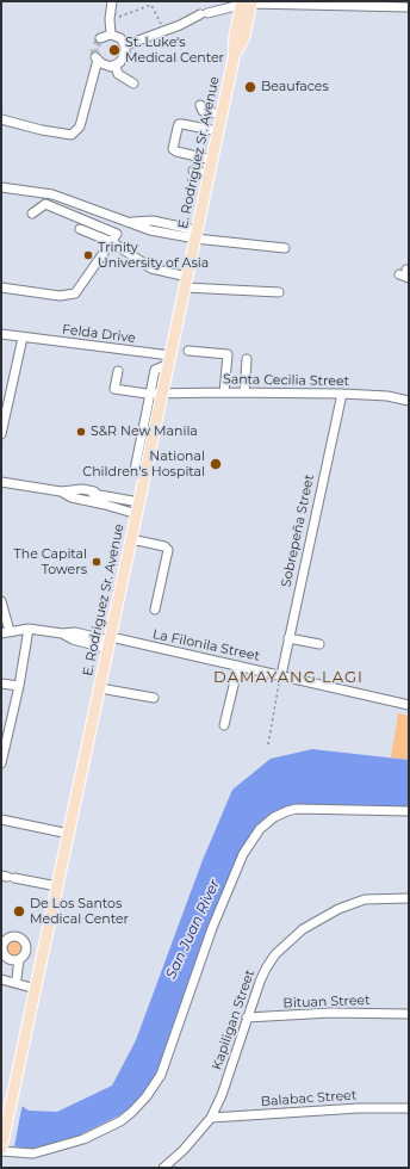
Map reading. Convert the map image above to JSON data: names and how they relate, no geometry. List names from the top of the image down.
{
  "streets": {
    "main road": ["E. Rodriguez Sr. Avenue"],
    "street": [
      "Felda Drive",
      "Santa Cecilia Street",
      "Sobrepeña Street",
      "La Filonila Street",
      "Bituan Street",
      "Kapiligan Street",
      "Balabac Street"
    ]
  },
  "crossings": [
    ["E. Rodriguez Sr. Avenue", "Felda Drive"],
    ["E. Rodriguez Sr. Avenue", "Santa Cecilia Street"],
    ["E. Rodriguez Sr. Avenue", "La Filonila Street"],
    ["Santa Cecilia Street", "Sobrepeña Street"],
    ["Sobrepeña Street", "La Filonila Street"],
    ["Bituan Street", "Kapiligan Street"],
    ["Kapiligan Street", "Balabac Street"]
  ],
  "districts": ["DAMAYANG LAGI"],
  "water": ["San Juan River"],
  "places": [
    "St. Luke's Medical Center",
    "Beaufaces",
    "Trinity University of Asia",
    "S&R New Manila",
    "National Children's Hospital",
    "The Capital Towers",
    "De Los Santos Medical Center"
  ]
}
